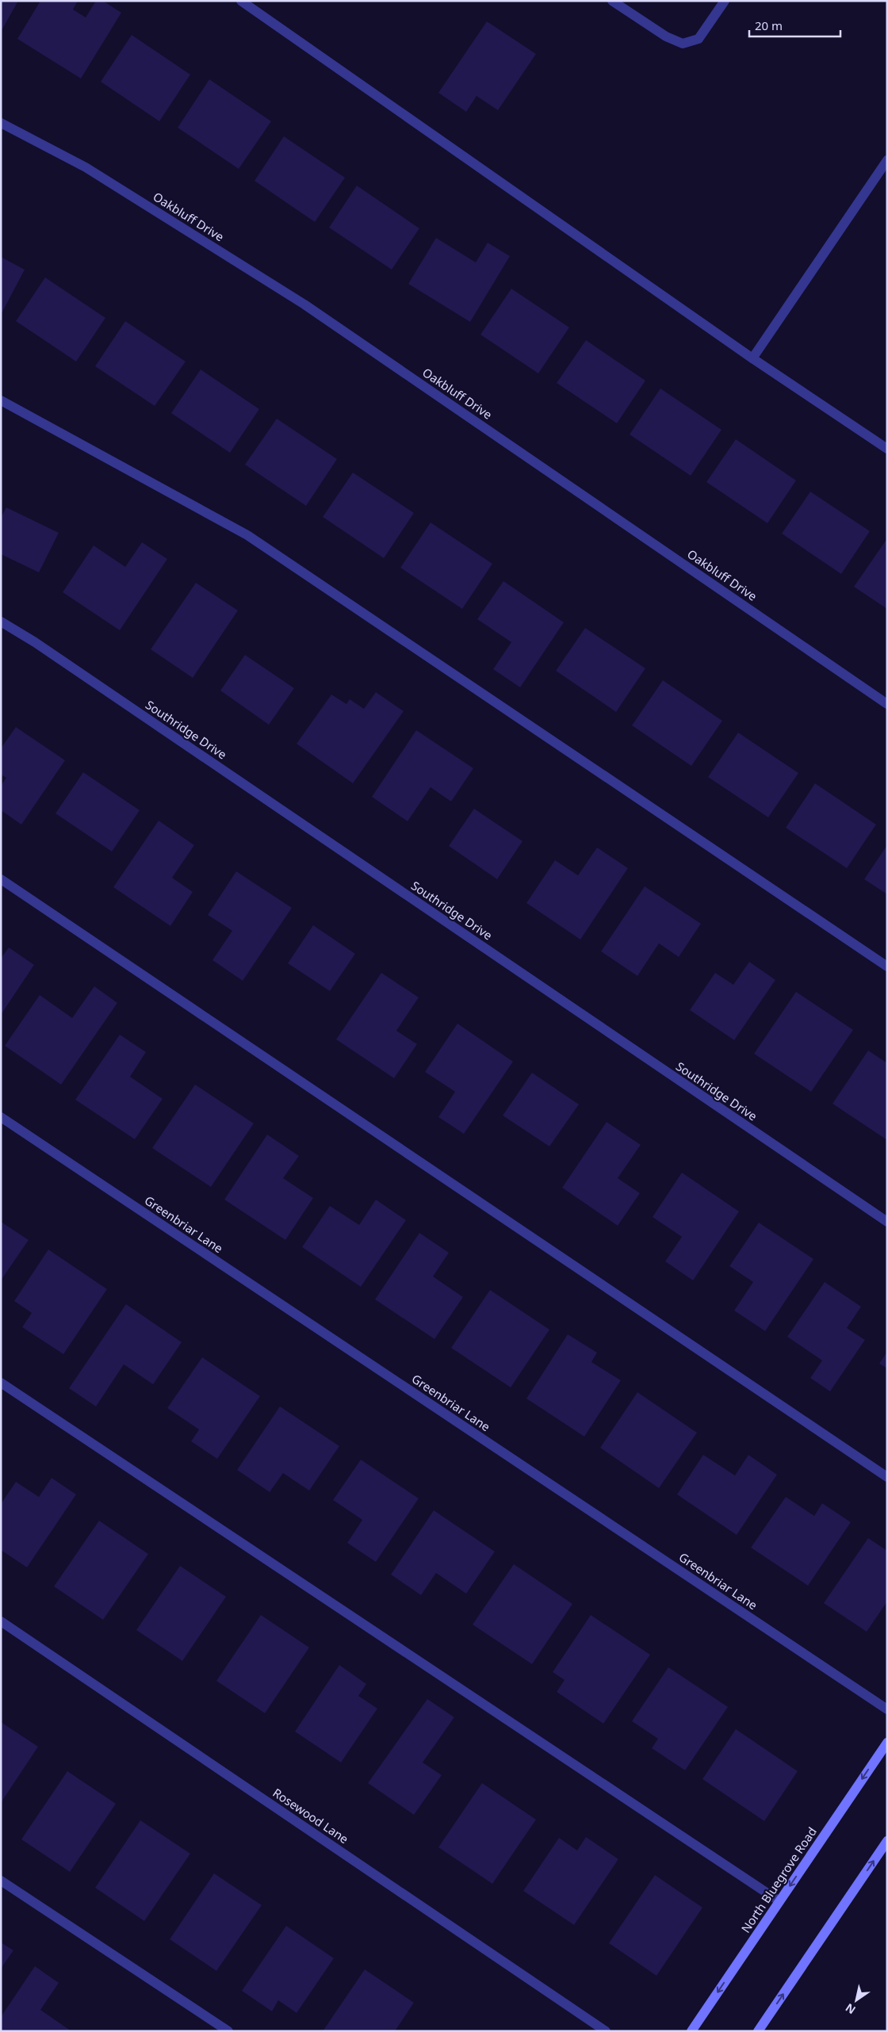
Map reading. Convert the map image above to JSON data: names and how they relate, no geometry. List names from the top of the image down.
{
  "streets": {
    "main road": ["North Bluegrove Road"],
    "street": [
      "Oakbluff Drive",
      "Southridge Drive",
      "Greenbriar Lane",
      "Rosewood Lane"
    ]
  },
  "scale_bar": "20 m",
  "north": "bottom left"
}
